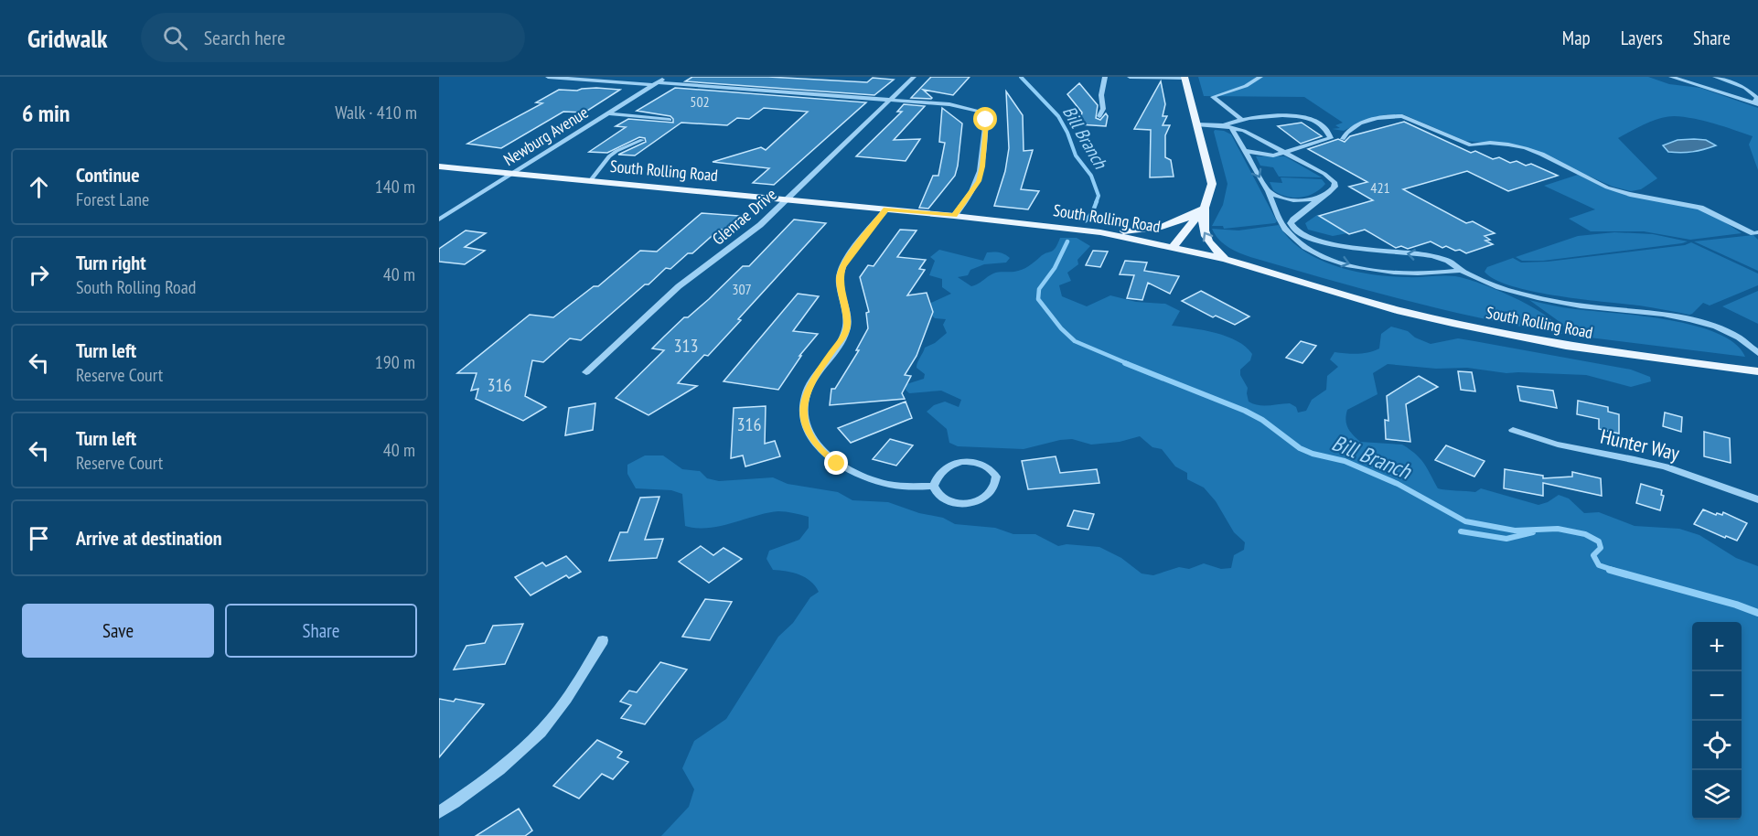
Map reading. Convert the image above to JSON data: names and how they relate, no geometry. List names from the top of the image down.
{
  "streets": {
    "main road": ["South Rolling Road"],
    "street": ["Newburg Avenue", "Glenrae Drive", "Hunter Way"]
  },
  "crossings": [
    ["Newburg Avenue", "South Rolling Road"],
    ["South Rolling Road", "Glenrae Drive"]
  ],
  "water": ["Bill Branch"],
  "house_numbers": [
    "502",
    "421",
    "307",
    "313",
    "316",
    "316"
  ],
  "page": {
    "header": "Gridwalk",
    "search": "Search here",
    "nav": ["Map", "Layers", "Share"],
    "heading": ["6 min", "Walk · 410 m"],
    "list": [
      ["Continue", "Forest Lane", "140 m"],
      ["Turn right", "South Rolling Road", "40 m"],
      ["Turn left", "Reserve Court", "190 m"],
      ["Turn left", "Reserve Court", "40 m"],
      "Arrive at destination"
    ],
    "buttons": ["Save", "Share"],
    "map_buttons": ["+", "−"]
  }
}
